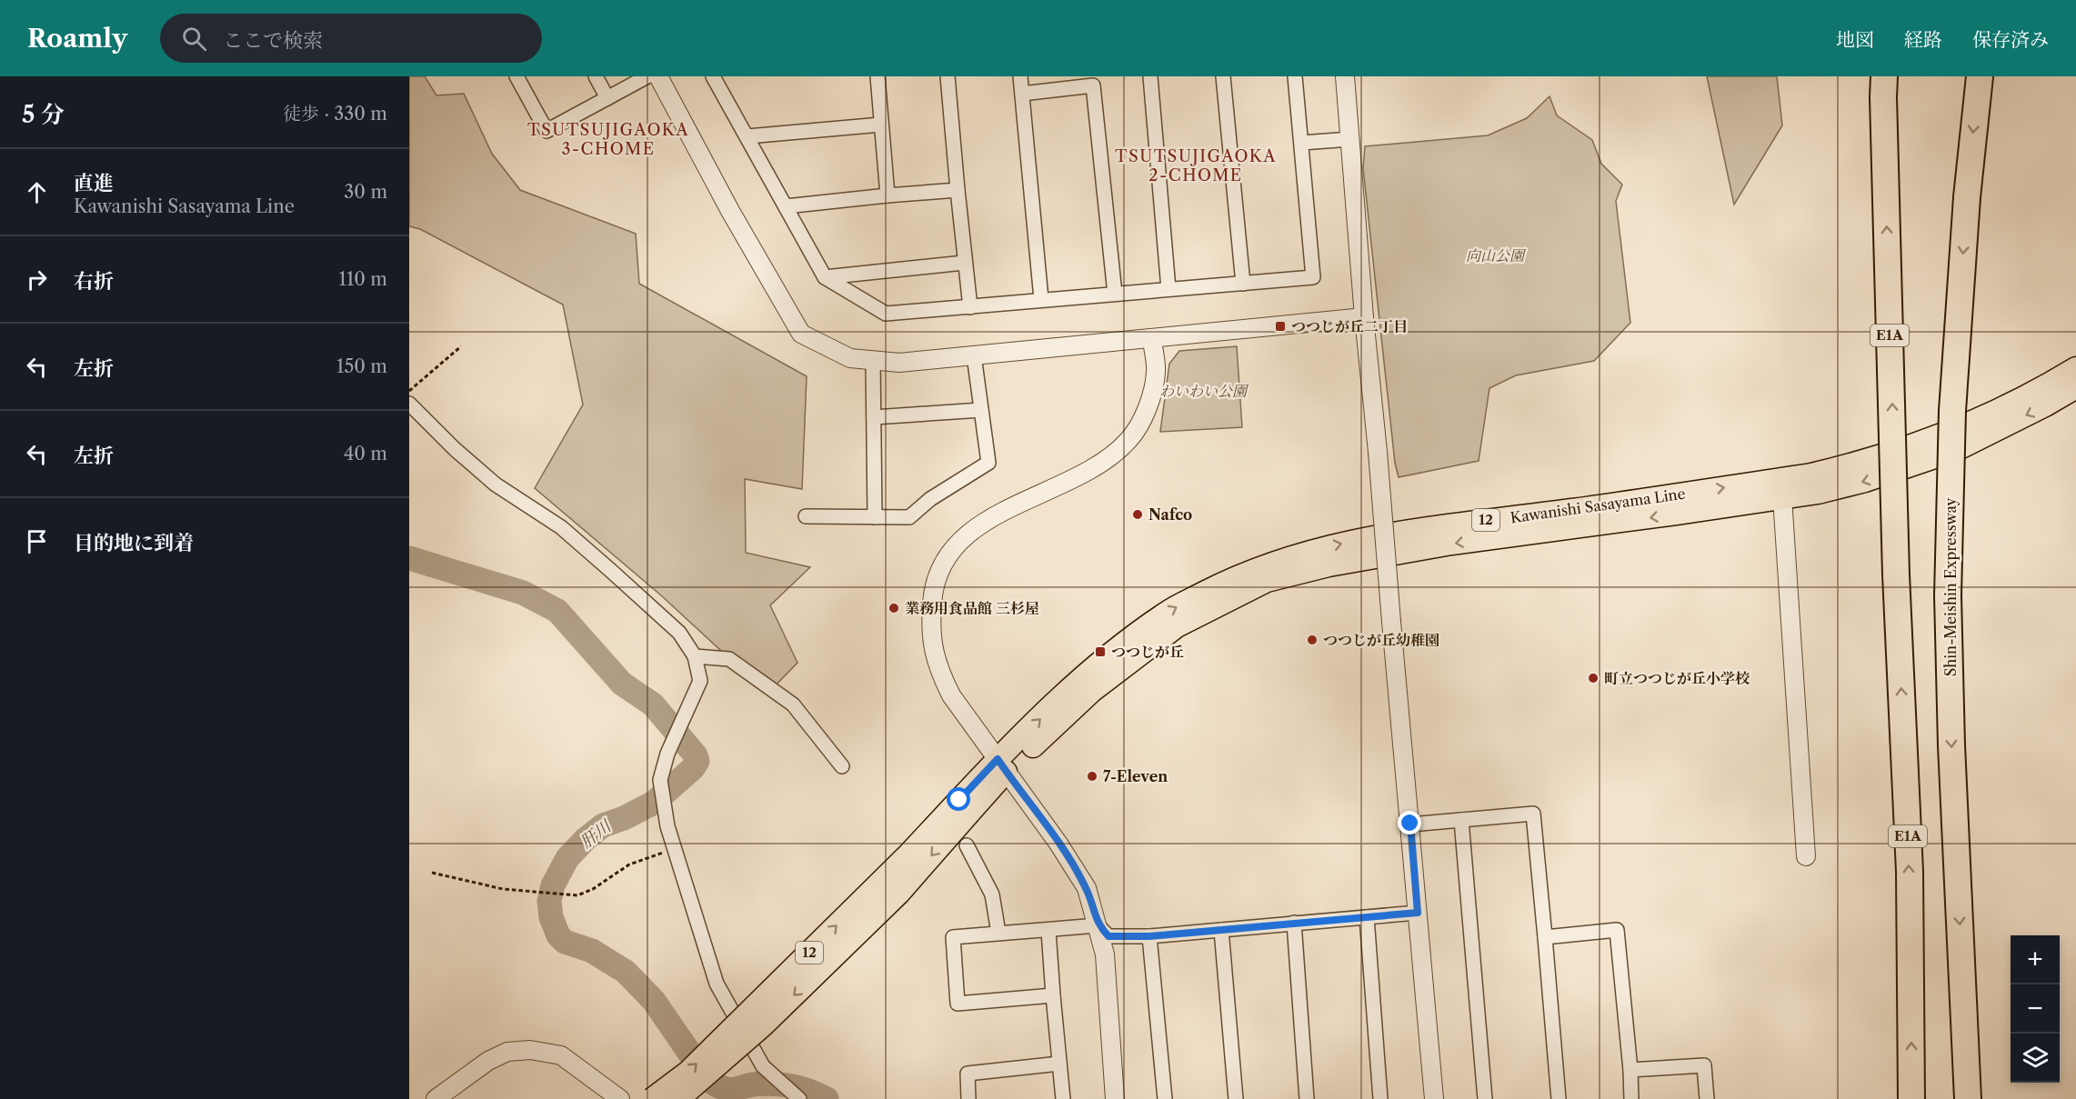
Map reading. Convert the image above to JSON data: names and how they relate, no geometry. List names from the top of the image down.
{
  "streets": {
    "highway": ["E1A", "Shin-Meishin Expressway"],
    "main road": ["Kawanishi Sasayama Line", "12"]
  },
  "districts": ["TSUTSUJIGAOKA 3-CHOME", "TSUTSUJIGAOKA 2-CHOME"],
  "water": ["肝川"],
  "parks": ["向山公園", "わいわい公園"],
  "places": {
    "transit": ["つつじが丘二丁目", "つつじが丘"],
    "other": [
      "Nafco",
      "業務用食品館 三杉屋",
      "つつじが丘幼稚園",
      "町立つつじが丘小学校",
      "7-Eleven"
    ]
  },
  "page": {
    "header": "Roamly",
    "search": "ここで検索",
    "nav": ["地図", "経路", "保存済み"],
    "heading": ["5 分", "徒歩 · 330 m"],
    "list": [
      ["直進", "Kawanishi Sasayama Line", "30 m"],
      ["右折", "110 m"],
      ["左折", "150 m"],
      ["左折", "40 m"],
      "目的地に到着"
    ],
    "map_buttons": ["+", "−"]
  }
}
